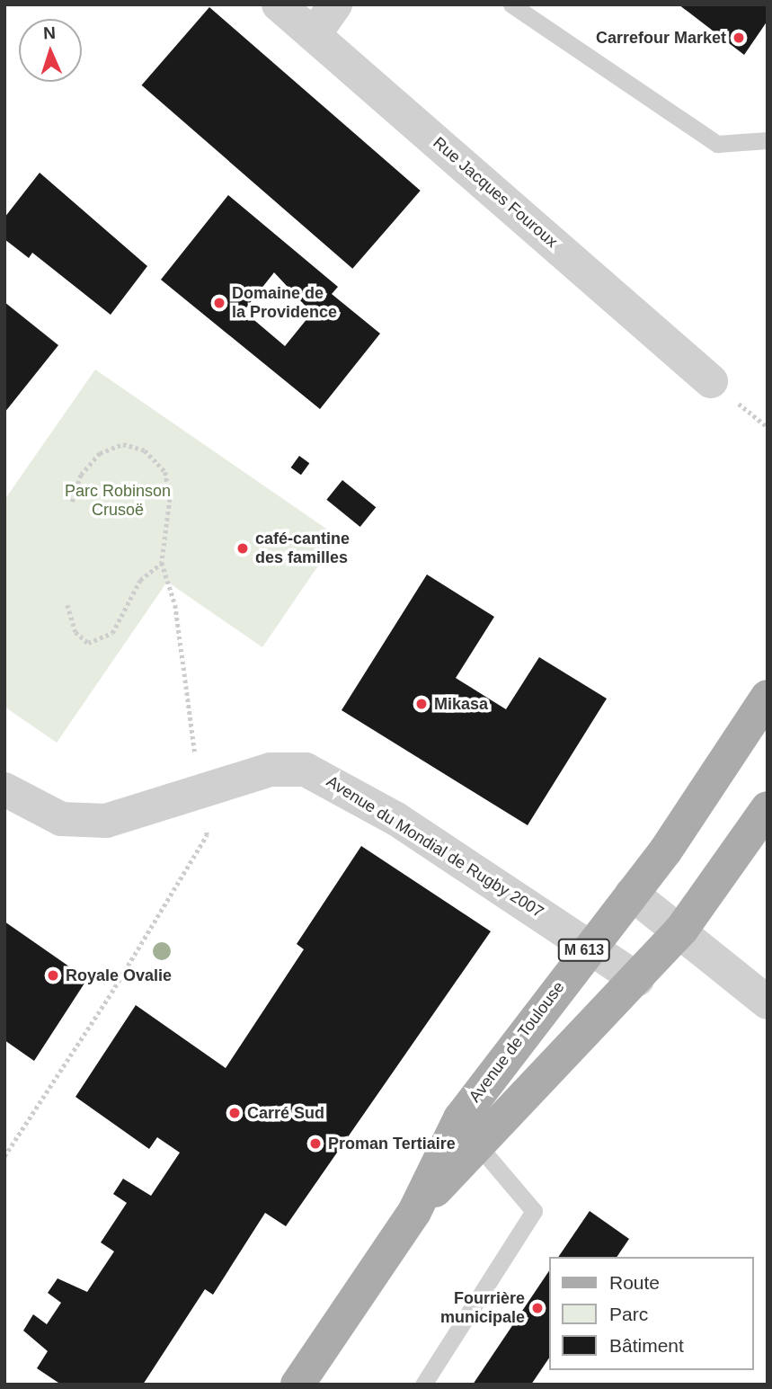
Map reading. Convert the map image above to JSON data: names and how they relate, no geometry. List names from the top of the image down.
{
  "streets": {
    "main road": ["M 613", "Avenue de Toulouse"],
    "street": ["Rue Jacques Fouroux", "Avenue du Mondial de Rugby 2007"]
  },
  "crossings": [
    ["Avenue du Mondial de Rugby 2007", "Avenue de Toulouse"]
  ],
  "parks": ["Parc Robinson Crusoë"],
  "places": [
    "Carrefour Market",
    "Domaine de la Providence",
    "café-cantine des familles",
    "Mikasa",
    "Royale Ovalie",
    "Carré Sud",
    "Proman Tertiaire",
    "Fourrière municipale"
  ],
  "legend": ["Route", "Parc", "Bâtiment"],
  "north": "top"
}
